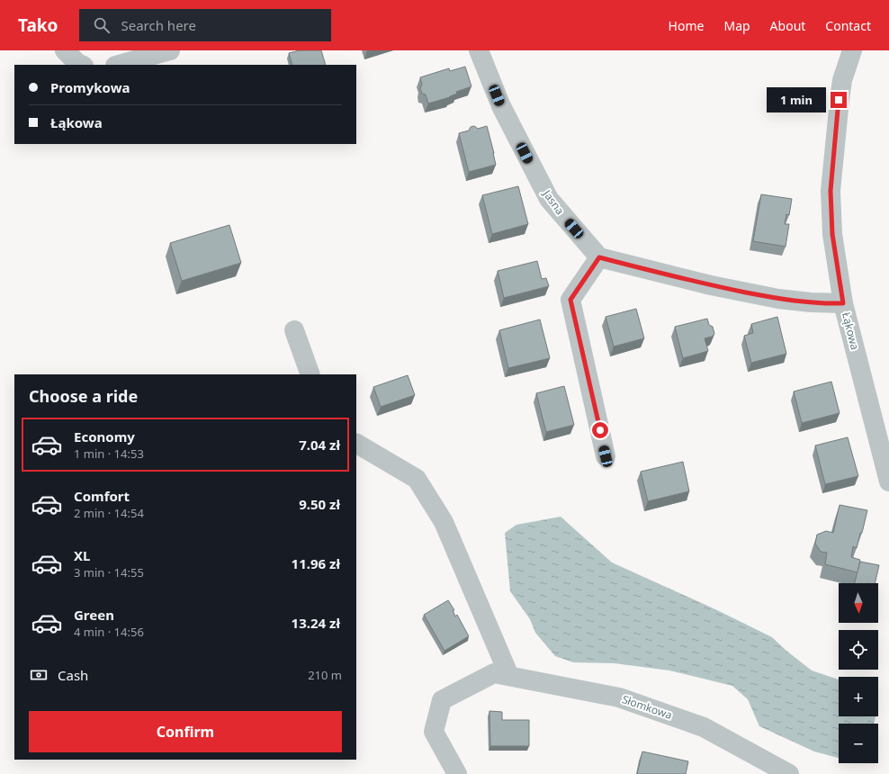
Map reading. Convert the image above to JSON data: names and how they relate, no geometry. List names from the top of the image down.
{
  "streets": {
    "street": ["Jasna", "Łąkowa", "Słomkowa"]
  },
  "north": "bottom",
  "page": {
    "header": "Tako",
    "search": "Search here",
    "nav": [
      "Home",
      "Map",
      "About",
      "Contact"
    ],
    "banner": ["Promykowa", "Łąkowa"],
    "bubble": "1 min",
    "heading": "Choose a ride",
    "list": [
      {
        "name": "Economy",
        "note": "1 min · 14:53",
        "value": "7.04 zł"
      },
      {
        "name": "Comfort",
        "note": "2 min · 14:54",
        "value": "9.50 zł"
      },
      {
        "name": "XL",
        "note": "3 min · 14:55",
        "value": "11.96 zł"
      },
      {
        "name": "Green",
        "note": "4 min · 14:56",
        "value": "13.24 zł"
      }
    ],
    "map_buttons": ["+", "−"],
    "pay": ["Cash", "210 m"],
    "buttons": "Confirm"
  }
}
